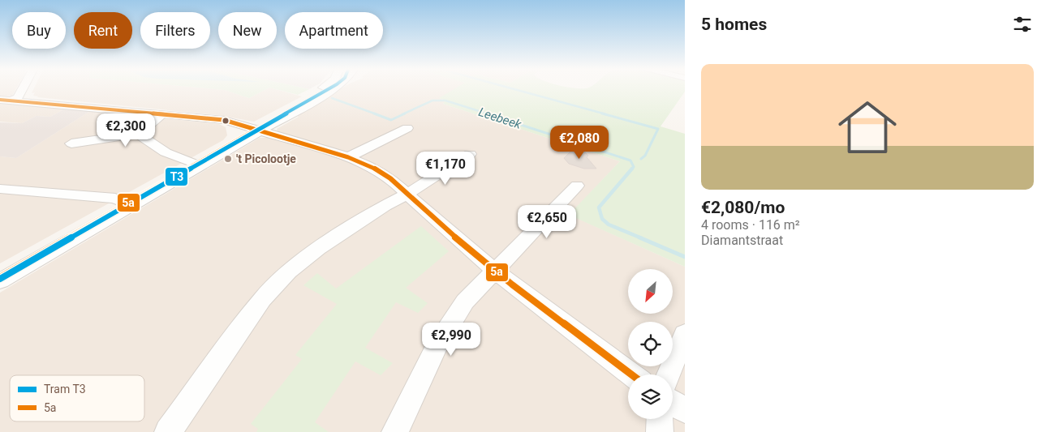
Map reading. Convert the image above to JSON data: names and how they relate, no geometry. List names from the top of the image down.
{
  "water": ["Leebeek"],
  "places": ["'t Picolootje"],
  "lines": ["tram line T3", "transit line 5a"],
  "legend": ["Tram T3", "5a"],
  "north": "bottom left",
  "page": {
    "heading": "5 homes",
    "chip": [
      "Buy",
      "Rent",
      "Filters",
      "New",
      "Apartment"
    ],
    "list": [
      {
        "name": "€2,080/mo",
        "note": "4 rooms · 116 m² · Diamantstraat"
      }
    ],
    "price": [
      "€2,300",
      "€2,080",
      "€1,170",
      "€2,650",
      "€2,990"
    ]
  }
}
